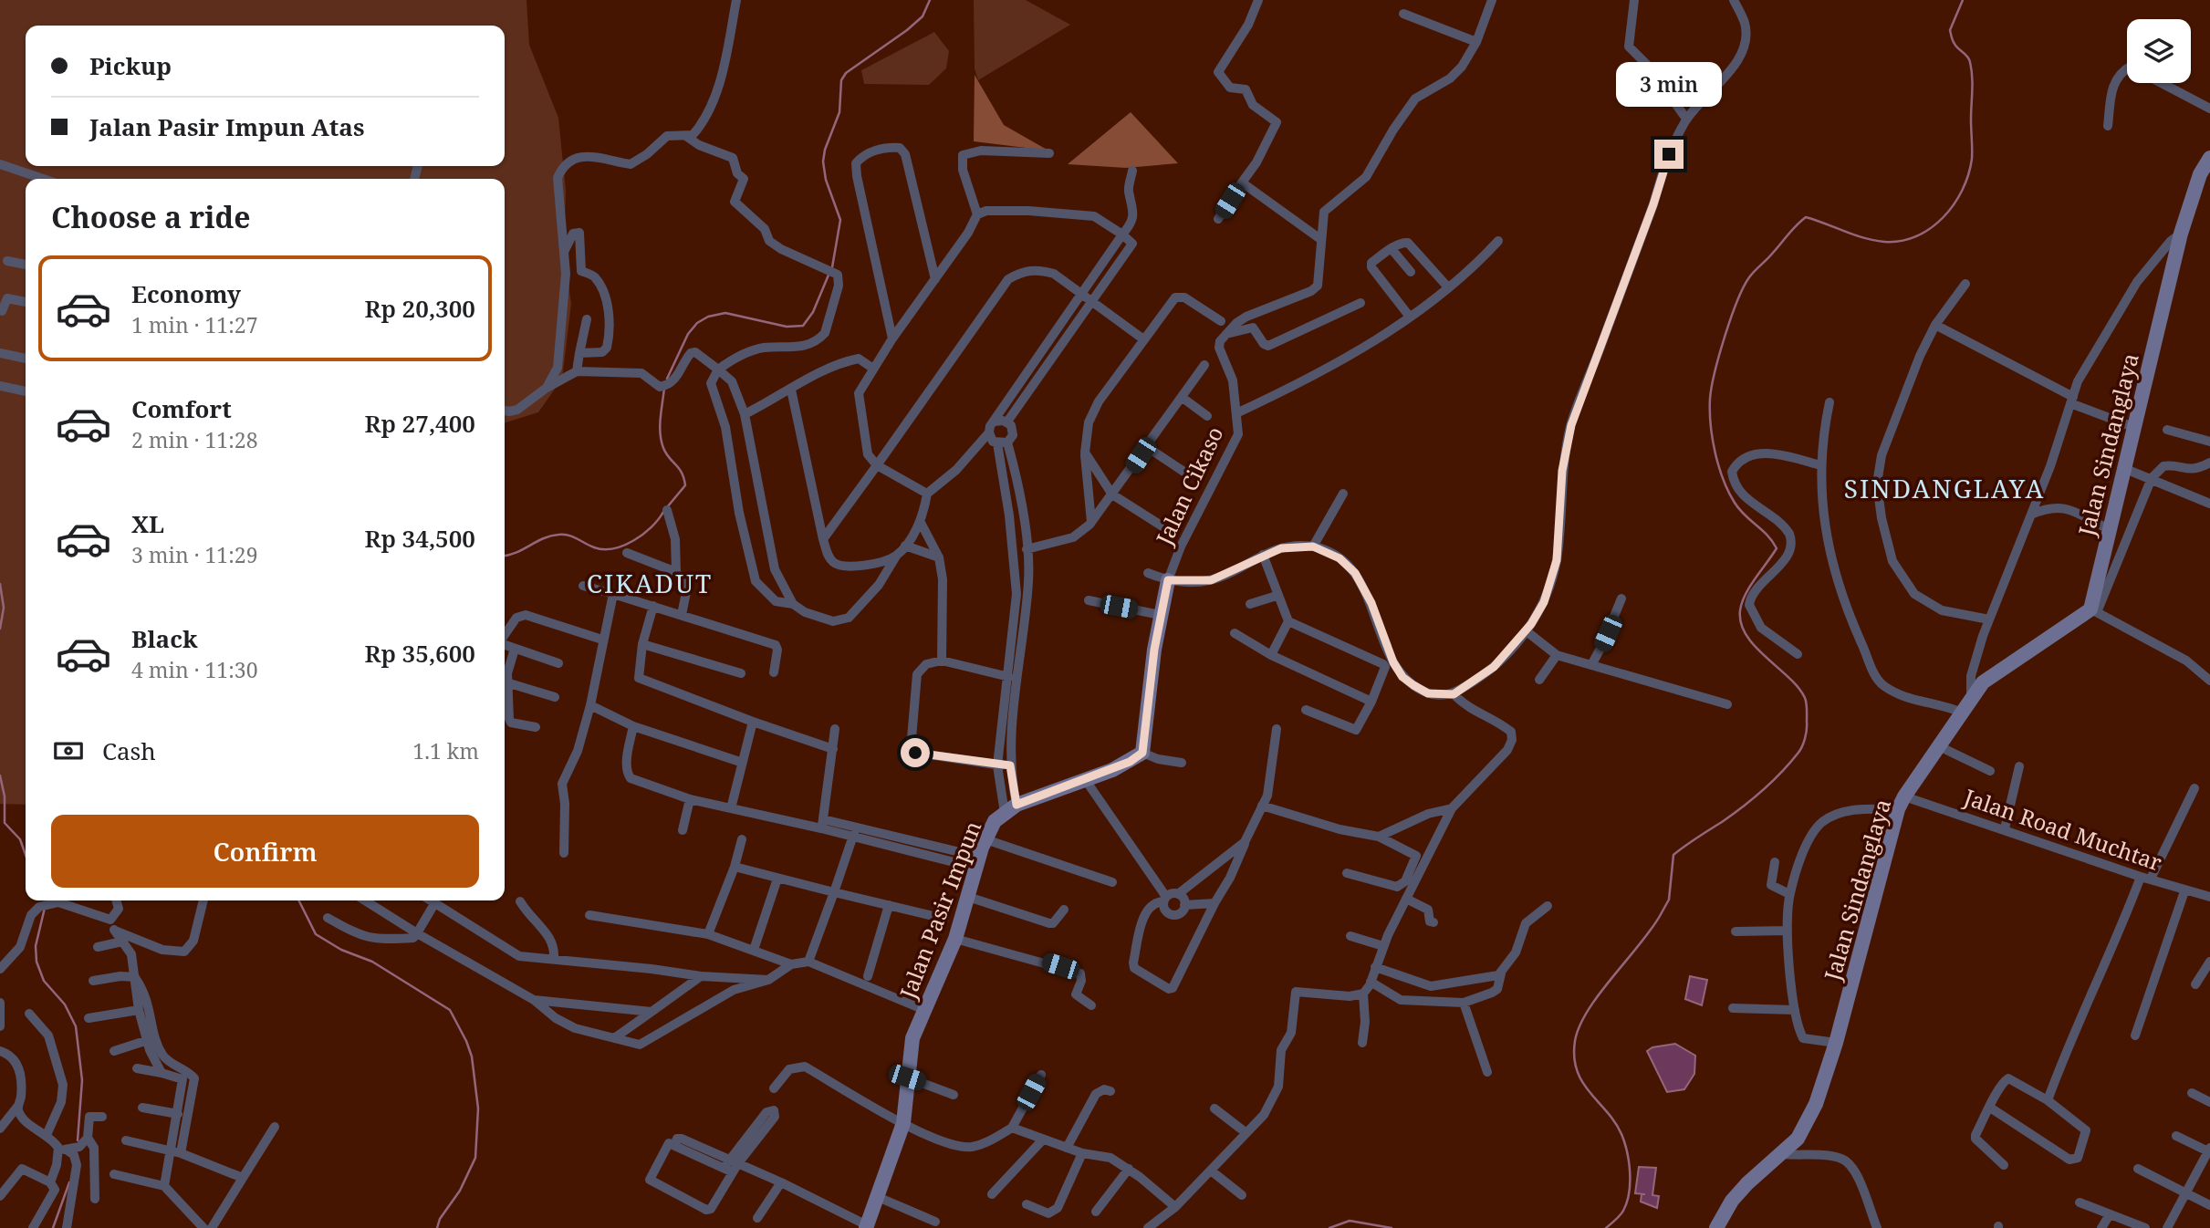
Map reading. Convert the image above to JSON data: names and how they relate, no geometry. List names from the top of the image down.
{
  "streets": {
    "street": [
      "Jalan Sindanglaya",
      "Jalan Cikaso",
      "Jalan Road Muchtar",
      "Jalan Pasir Impun"
    ]
  },
  "crossings": [
    ["Jalan Sindanglaya", "Jalan Road Muchtar"]
  ],
  "districts": ["SINDANGLAYA", "CIKADUT"],
  "page": {
    "banner": ["Pickup", "Jalan Pasir Impun Atas"],
    "bubble": "3 min",
    "heading": "Choose a ride",
    "list": [
      {
        "name": "Economy",
        "note": "1 min · 11:27",
        "value": "Rp 20,300"
      },
      {
        "name": "Comfort",
        "note": "2 min · 11:28",
        "value": "Rp 27,400"
      },
      {
        "name": "XL",
        "note": "3 min · 11:29",
        "value": "Rp 34,500"
      },
      {
        "name": "Black",
        "note": "4 min · 11:30",
        "value": "Rp 35,600"
      }
    ],
    "pay": ["Cash", "1.1 km"],
    "buttons": "Confirm"
  }
}
